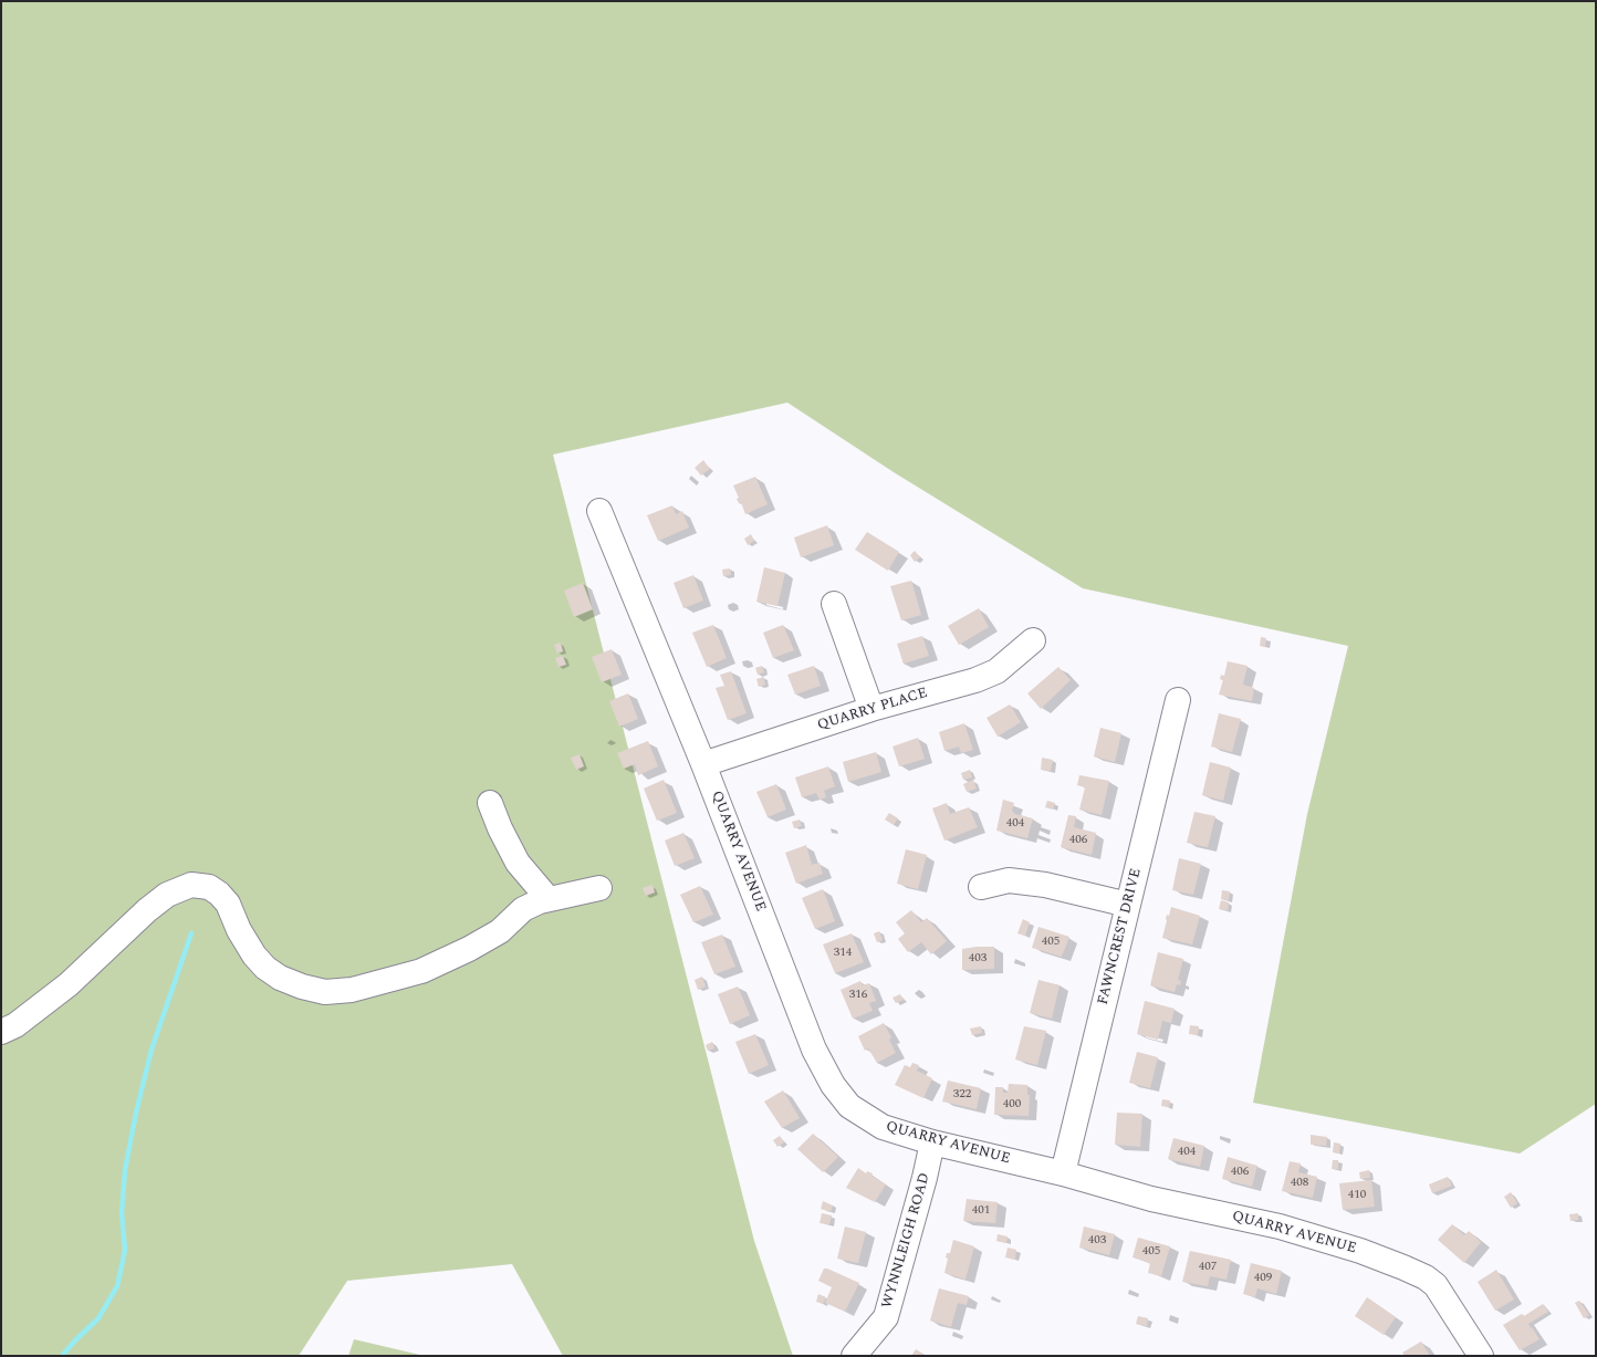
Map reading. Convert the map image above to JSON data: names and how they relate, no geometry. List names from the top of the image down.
{
  "streets": {
    "street": [
      "QUARRY PLACE",
      "QUARRY AVENUE",
      "FAWNCREST DRIVE",
      "WYNNLEIGH ROAD"
    ]
  },
  "crossings": [
    ["QUARRY PLACE", "QUARRY AVENUE"],
    ["QUARRY AVENUE", "FAWNCREST DRIVE"],
    ["QUARRY AVENUE", "WYNNLEIGH ROAD"]
  ],
  "house_numbers": [
    "404",
    "406",
    "405",
    "314",
    "403",
    "316",
    "322",
    "400",
    "404",
    "406",
    "408",
    "410",
    "401",
    "403",
    "405",
    "407",
    "409"
  ]
}
